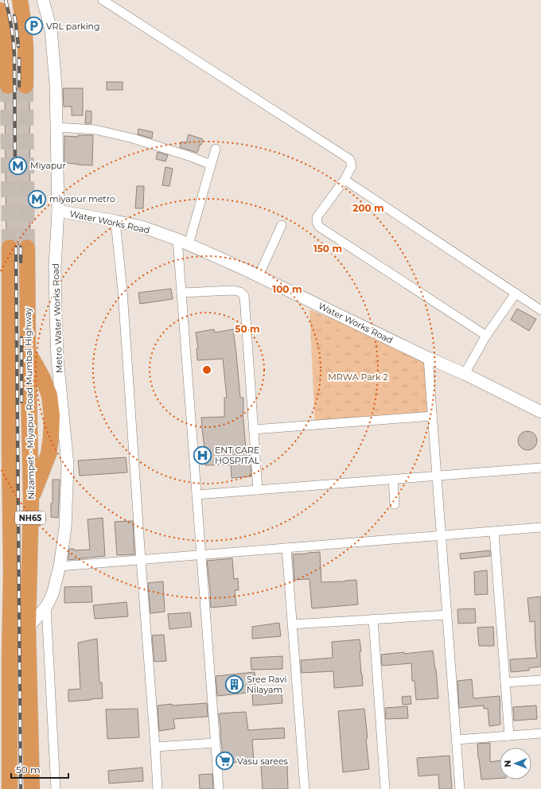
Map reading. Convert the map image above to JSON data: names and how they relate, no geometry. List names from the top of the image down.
{
  "streets": {
    "highway": ["Nizampet - Miyapur Road Mumbai Highway", "NH65"],
    "street": ["Water Works Road", "Metro Water Works Road"]
  },
  "crossings": [
    ["Water Works Road", "Metro Water Works Road"],
    ["Metro Water Works Road", "Nizampet - Miyapur Road Mumbai Highway"]
  ],
  "parks": ["MRWA Park 2"],
  "places": {
    "parking": ["VRL parking"],
    "metro station": ["Miyapur", "miyapur metro"],
    "hospital": ["ENT CARE HOSPITAL"],
    "building": ["Sree Ravi Nilayam"],
    "supermarket": ["Vasu sarees"]
  },
  "scale_bar": "50 m",
  "north": "left",
  "rings": [
    "200 m",
    "150 m",
    "100 m",
    "50 m"
  ]
}
